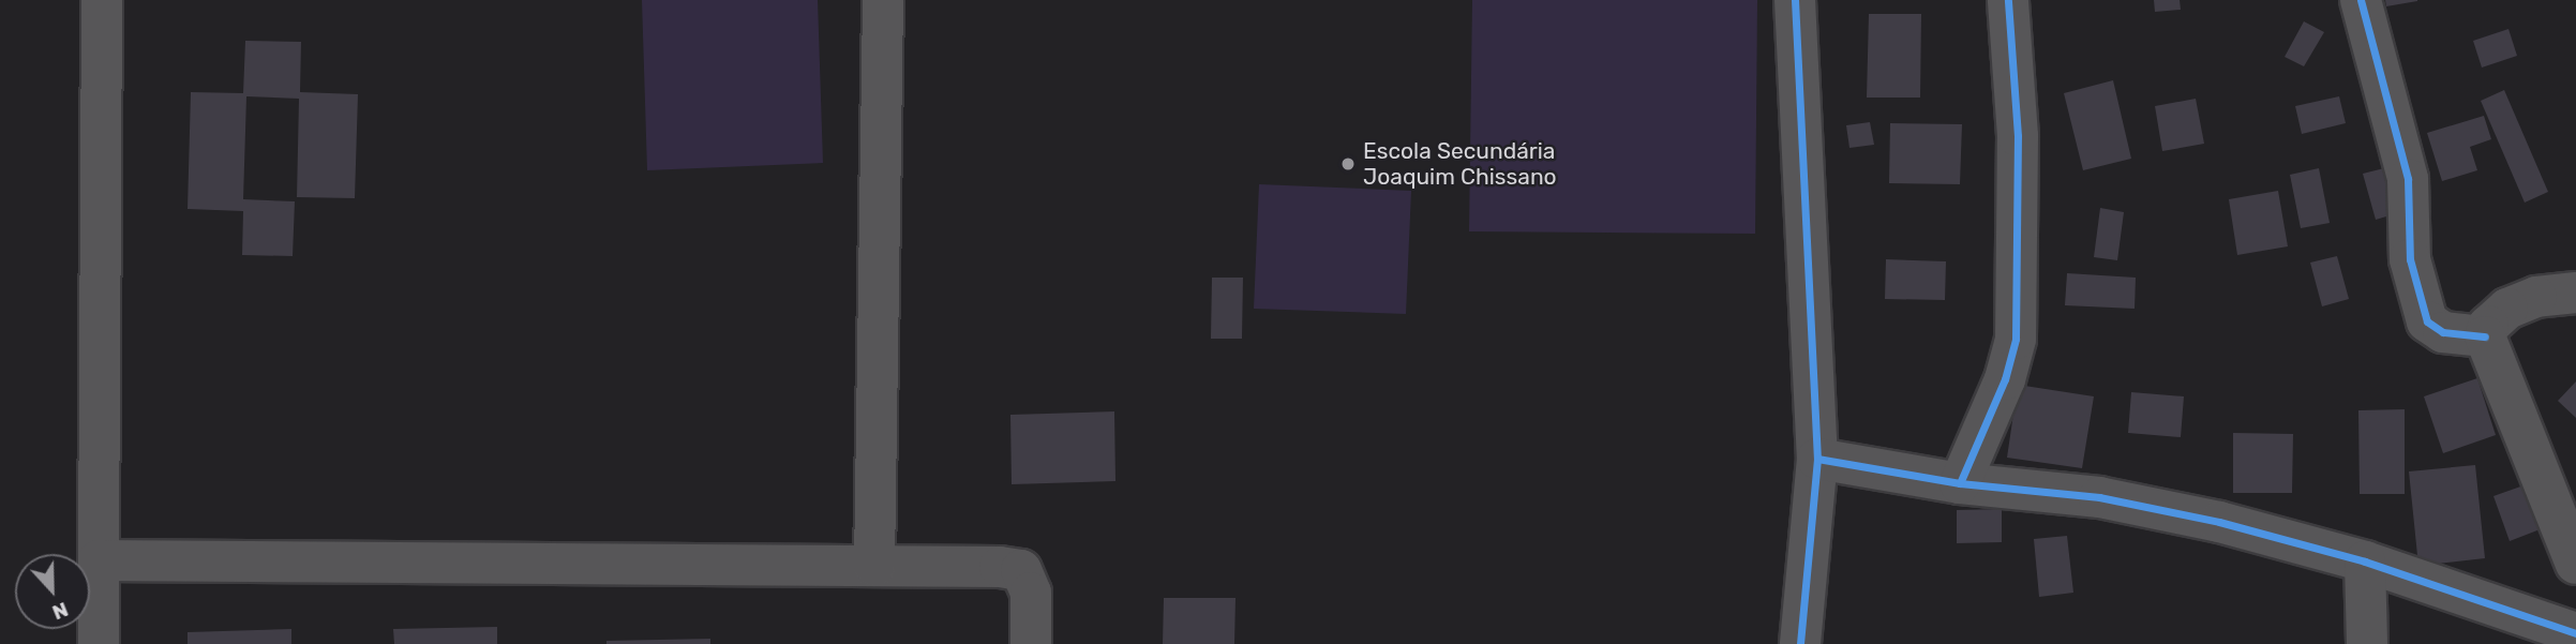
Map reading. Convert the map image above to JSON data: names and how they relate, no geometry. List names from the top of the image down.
{
  "places": ["Escola Secundária Joaquim Chissano"],
  "north": "bottom"
}
